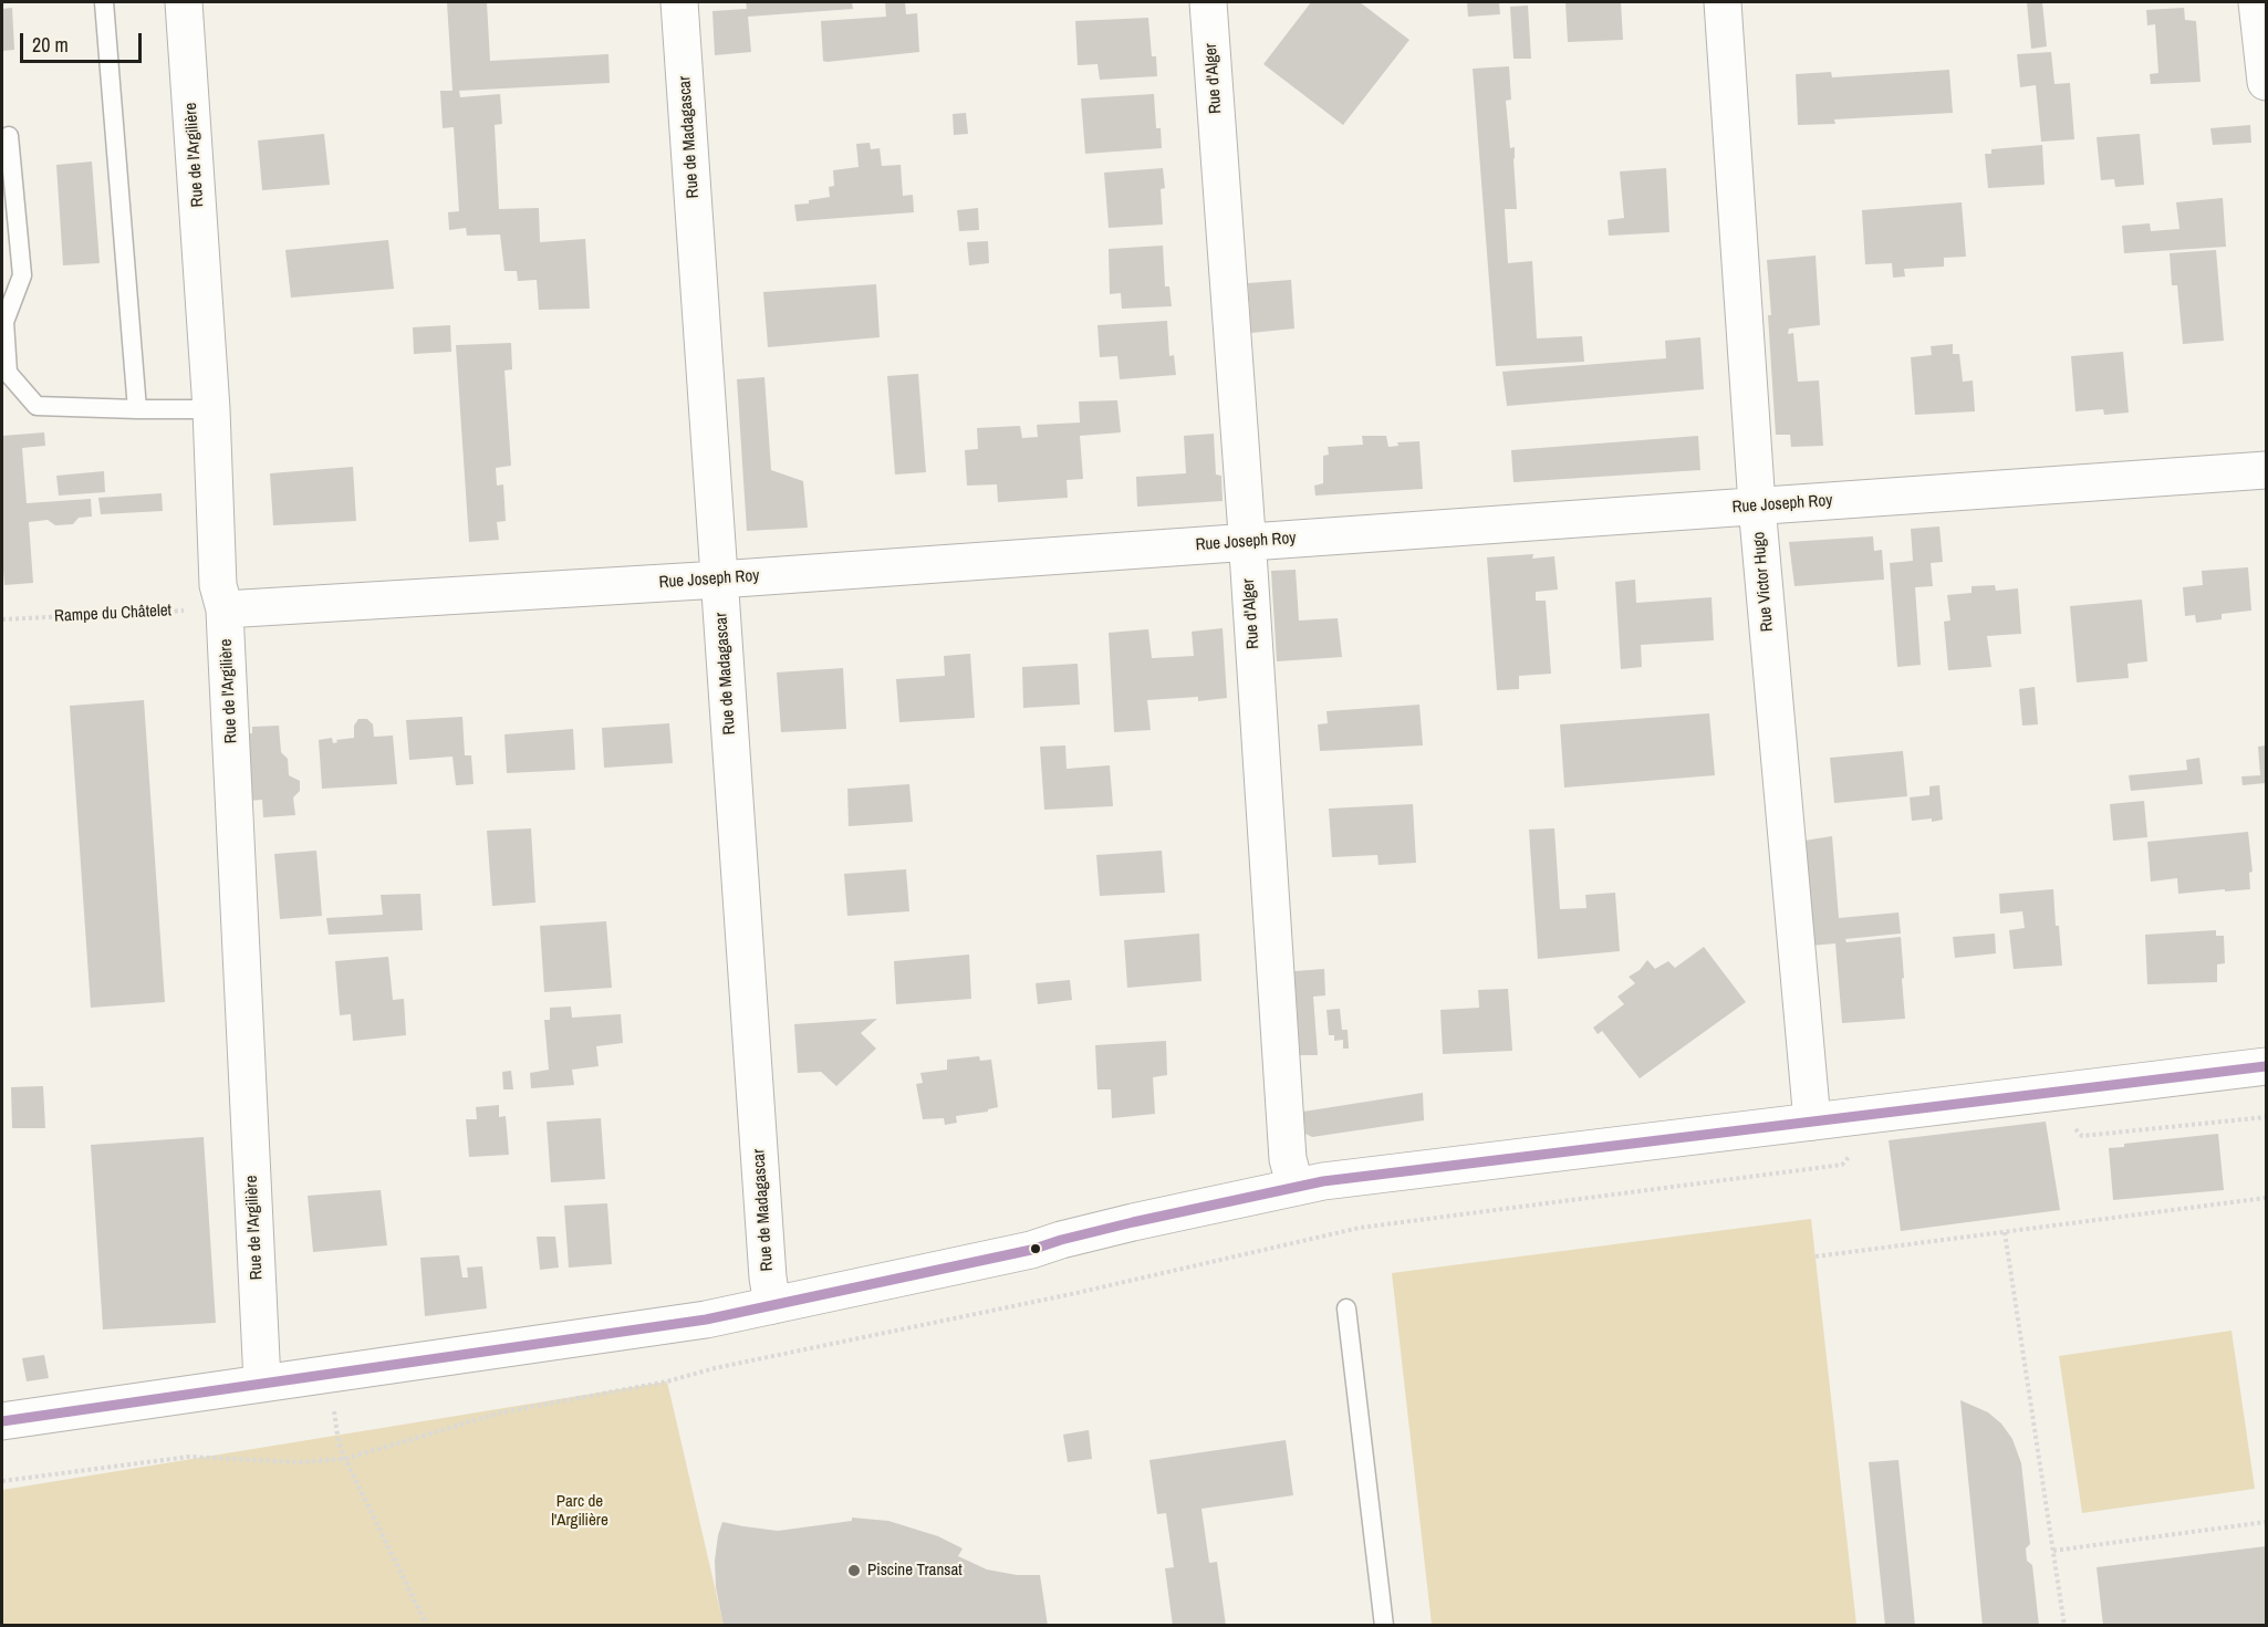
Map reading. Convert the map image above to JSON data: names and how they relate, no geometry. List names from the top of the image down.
{
  "streets": {
    "street": [
      "Rue d'Alger",
      "Rue de Madagascar",
      "Rue de l'Argilière",
      "Rue Joseph Roy",
      "Rue Victor Hugo"
    ],
    "path": ["Rampe du Châtelet"]
  },
  "crossings": [
    ["Rue d'Alger", "Rue Joseph Roy"],
    ["Rue de Madagascar", "Rue Joseph Roy"],
    ["Rue de l'Argilière", "Rue Joseph Roy"],
    ["Rue de l'Argilière", "Rampe du Châtelet"],
    ["Rue Joseph Roy", "Rue Victor Hugo"],
    ["Rue Joseph Roy", "Rampe du Châtelet"]
  ],
  "parks": ["Parc de l'Argilière"],
  "places": ["Piscine Transat"],
  "lines": ["transit line 20"],
  "scale_bar": "20 m"
}
